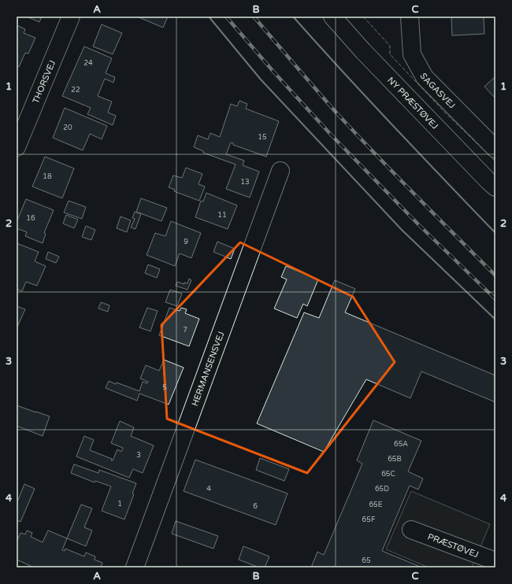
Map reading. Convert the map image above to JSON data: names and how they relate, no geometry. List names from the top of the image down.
{
  "streets": {
    "street": [
      "THORSVEJ",
      "SAGASVEJ",
      "NY PRÆSTØVEJ",
      "HERMANSENSVEJ",
      "PRÆSTØVEJ"
    ]
  },
  "house_numbers": [
    "24",
    "22",
    "20",
    "15",
    "18",
    "13",
    "11",
    "16",
    "9",
    "7",
    "5",
    "65A",
    "3",
    "65B",
    "65C",
    "4",
    "65D",
    "1",
    "65E",
    "6",
    "65F",
    "65"
  ],
  "grid": {
    "columns": ["A", "B", "C"],
    "rows": [
      "1",
      "2",
      "3",
      "4"
    ]
  }
}
